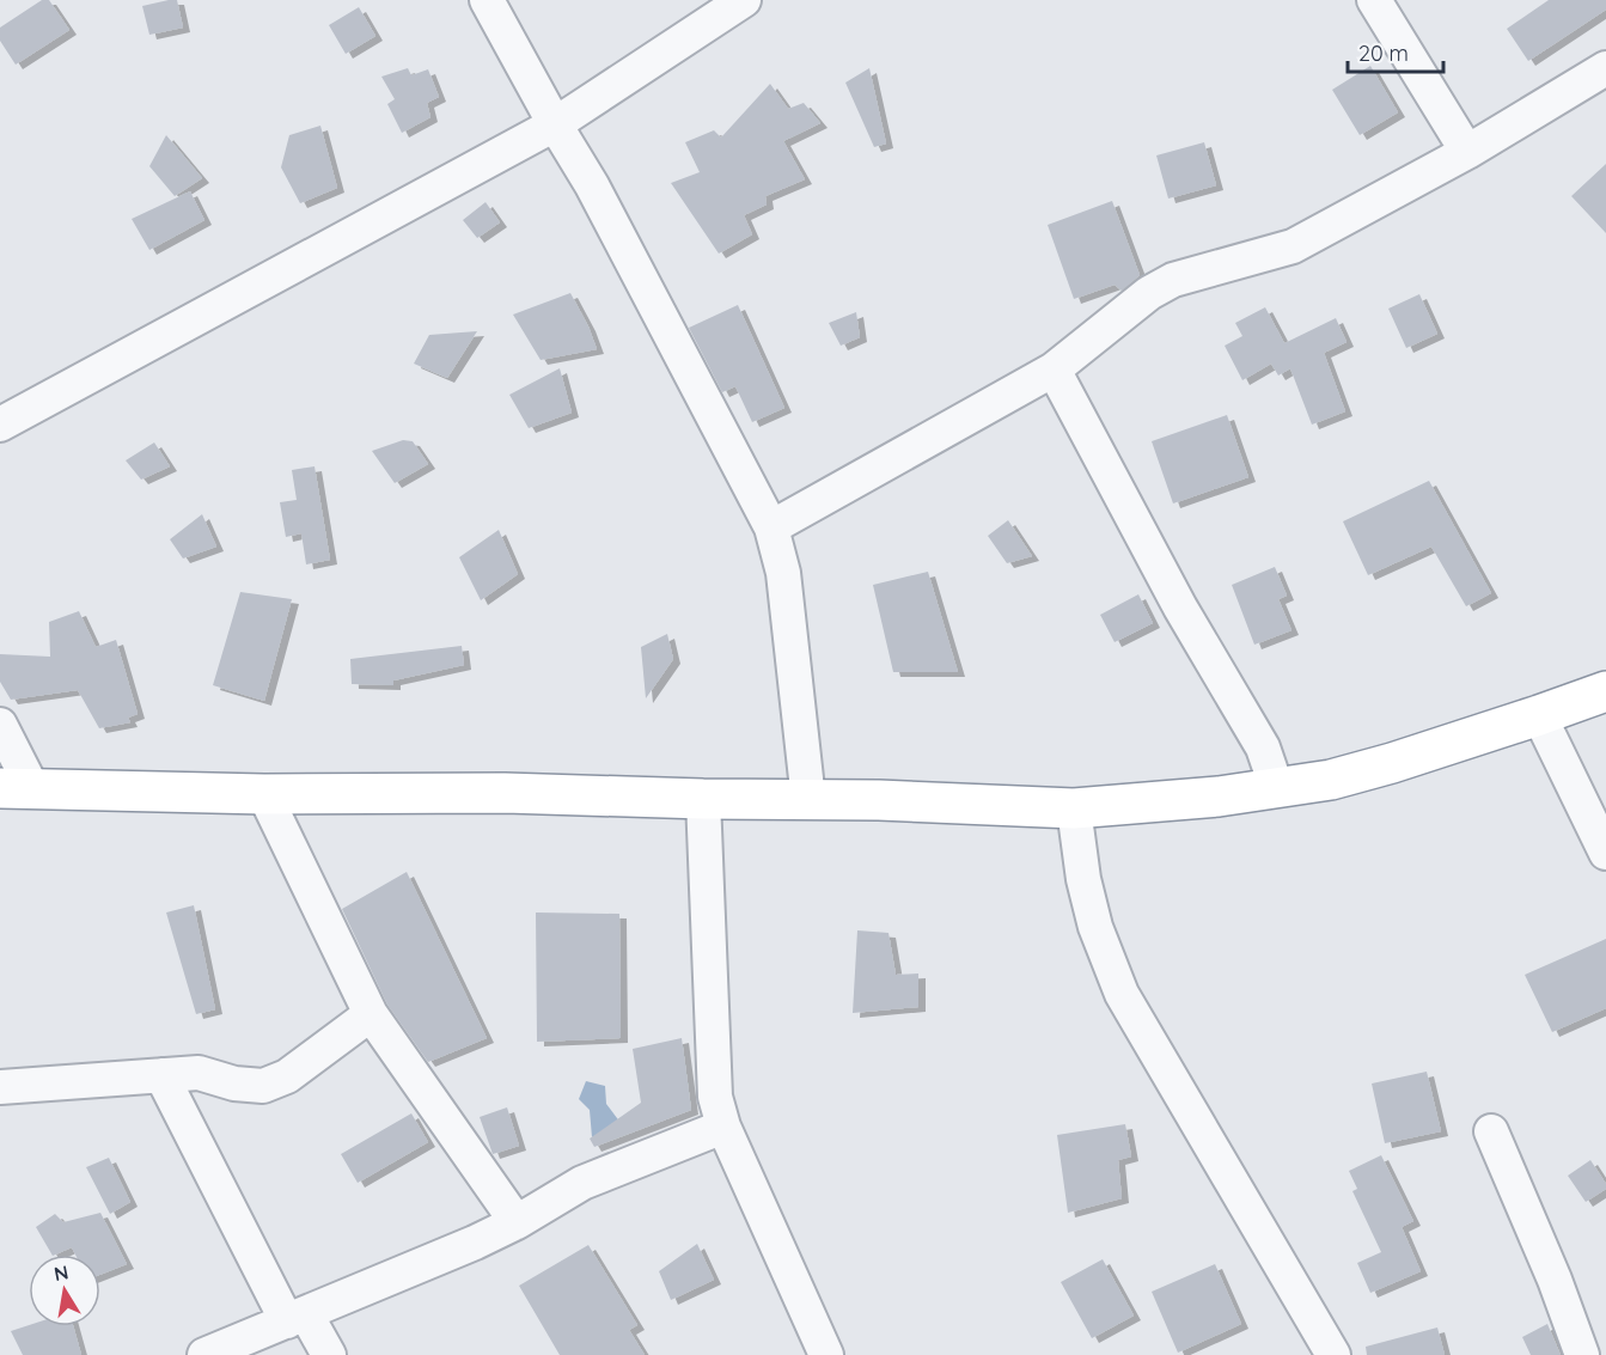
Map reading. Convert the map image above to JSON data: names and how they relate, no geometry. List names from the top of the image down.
{
  "scale_bar": "20 m",
  "north": "top"
}
